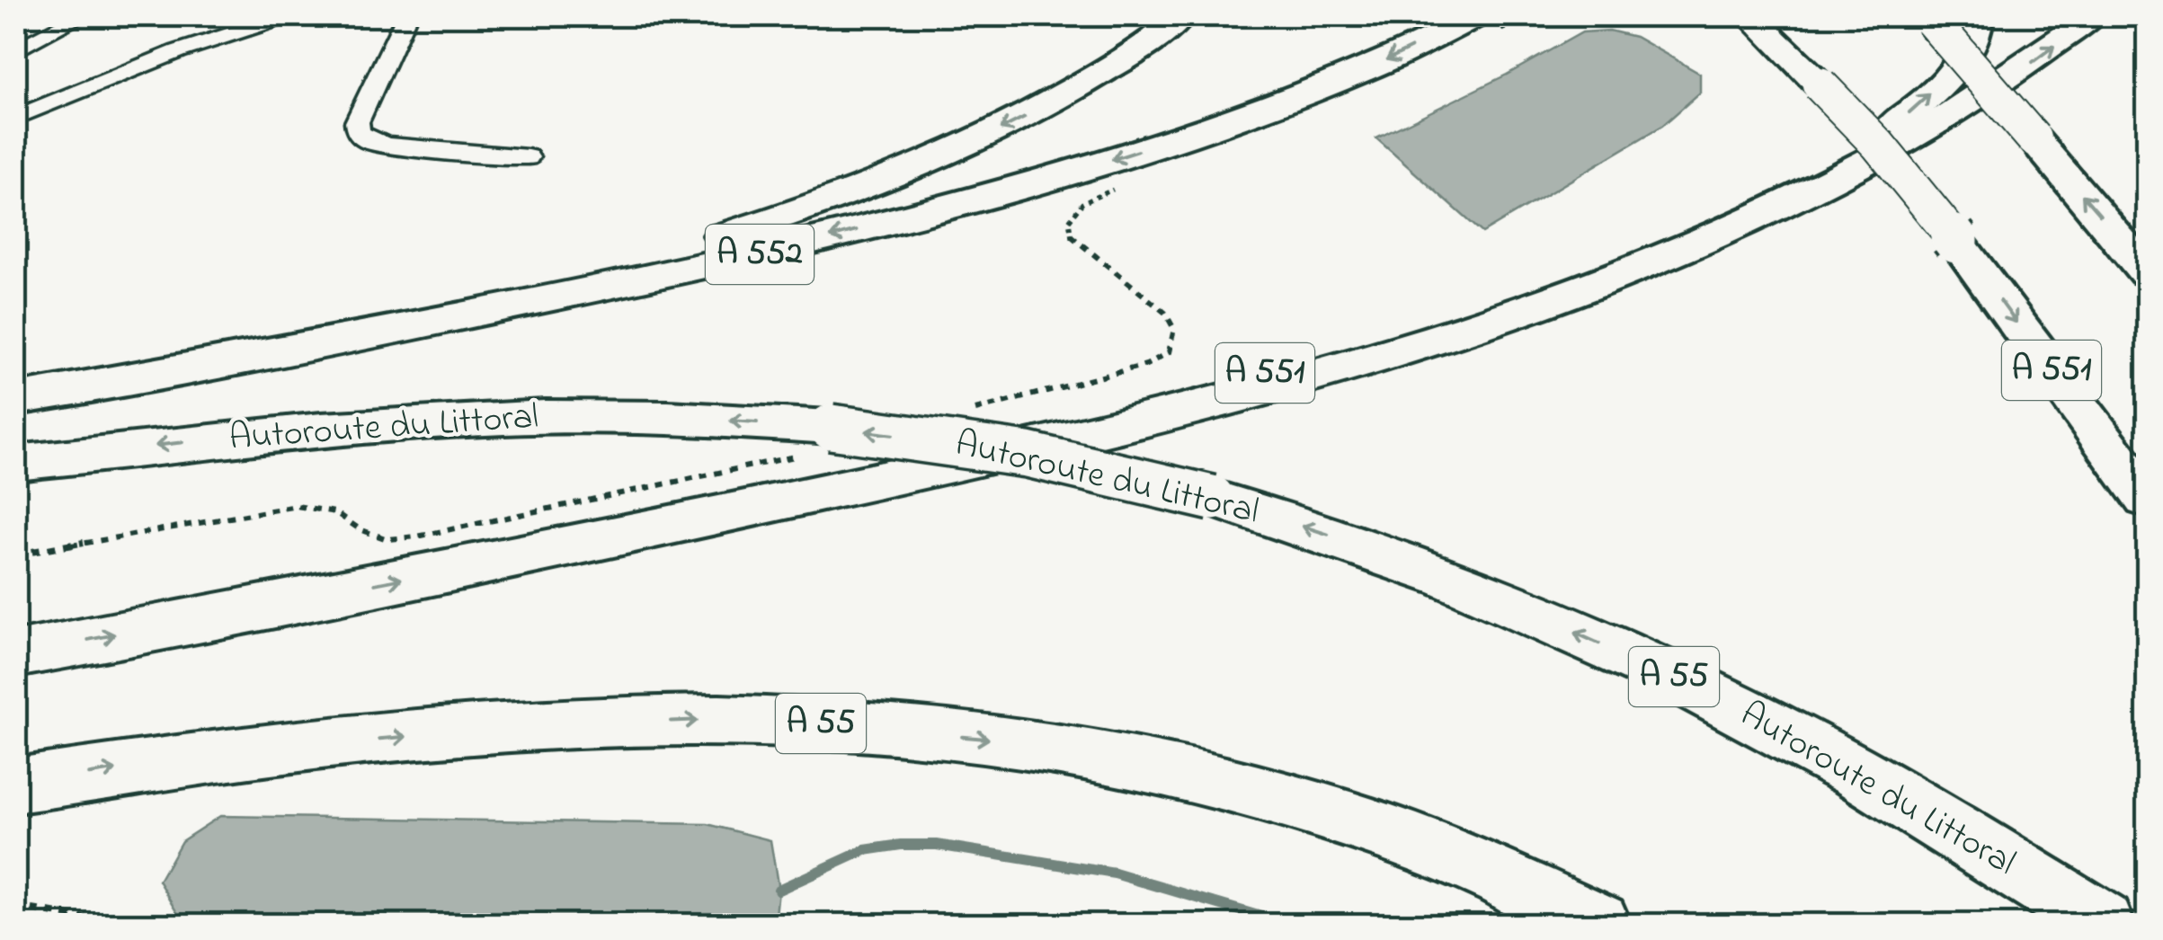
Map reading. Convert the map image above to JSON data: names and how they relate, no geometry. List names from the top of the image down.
{
  "streets": {
    "highway": [
      "A 552",
      "A 551",
      "Autoroute du Littoral",
      "A 55"
    ]
  }
}
